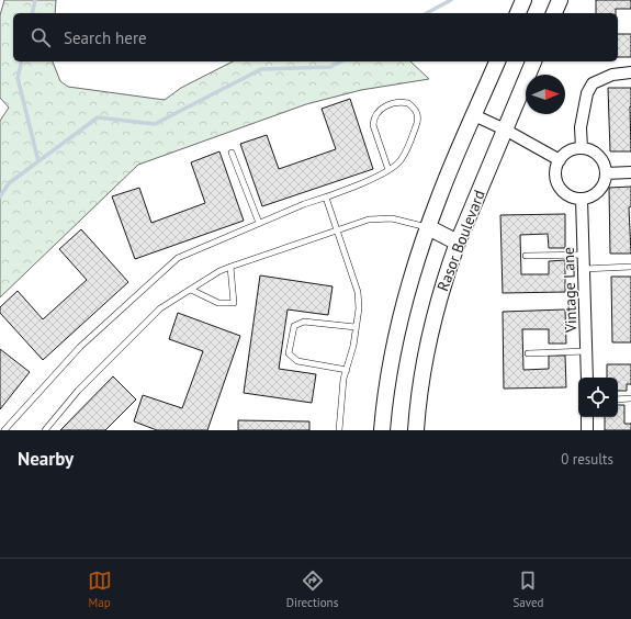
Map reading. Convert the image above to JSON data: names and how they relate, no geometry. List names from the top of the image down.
{
  "streets": {
    "main road": ["Rasor Boulevard"],
    "street": ["Vintage Lane"]
  },
  "north": "right",
  "page": {
    "search": "Search here",
    "heading": ["Nearby", "0 results"],
    "nav": ["Map", "Directions", "Saved"]
  }
}
